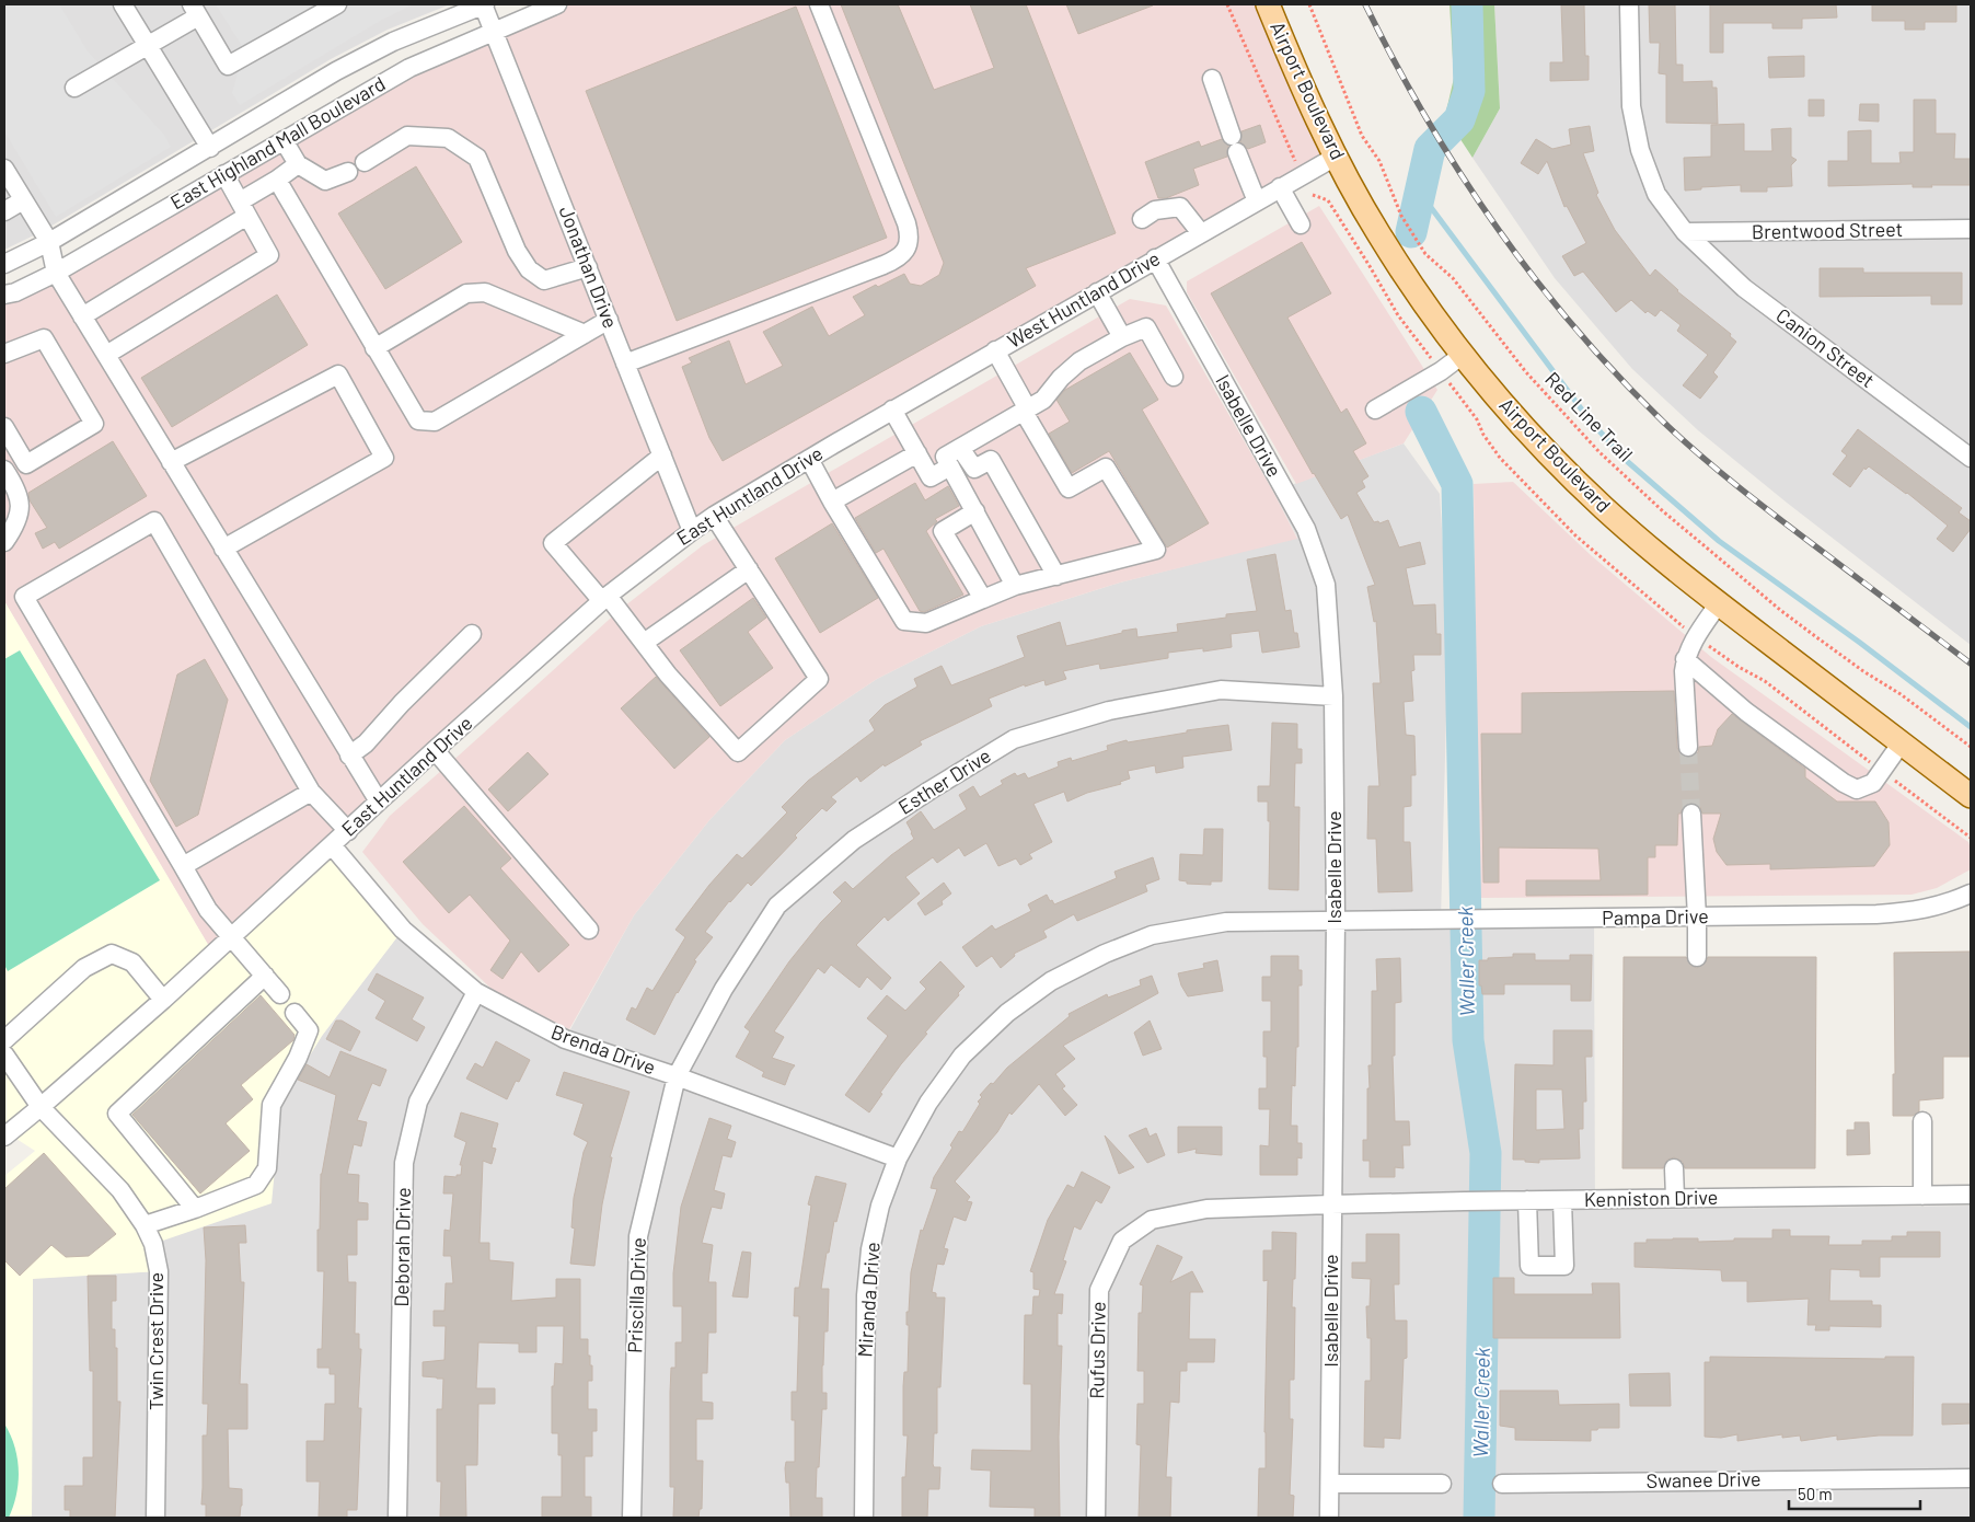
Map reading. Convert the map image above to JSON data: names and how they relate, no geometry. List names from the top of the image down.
{
  "streets": {
    "main road": ["Airport Boulevard"],
    "street": [
      "East Highland Mall Boulevard",
      "Brentwood Street",
      "Jonathan Drive",
      "West Huntland Drive",
      "Canion Street",
      "Isabelle Drive",
      "East Huntland Drive",
      "Esther Drive",
      "Pampa Drive",
      "Brenda Drive",
      "Kenniston Drive",
      "Deborah Drive",
      "Priscilla Drive",
      "Miranda Drive",
      "Twin Crest Drive",
      "Rufus Drive",
      "Swanee Drive"
    ],
    "path": ["Red Line Trail"]
  },
  "crossings": [
    ["Airport Boulevard", "West Huntland Drive"],
    ["East Highland Mall Boulevard", "Jonathan Drive"],
    ["Brentwood Street", "Canion Street"],
    ["Jonathan Drive", "East Huntland Drive"],
    ["West Huntland Drive", "Isabelle Drive"],
    ["West Huntland Drive", "East Huntland Drive"],
    ["Isabelle Drive", "Esther Drive"],
    ["Isabelle Drive", "Pampa Drive"],
    ["Isabelle Drive", "Kenniston Drive"],
    ["Isabelle Drive", "Miranda Drive"],
    ["Isabelle Drive", "Rufus Drive"],
    ["East Huntland Drive", "Brenda Drive"],
    ["East Huntland Drive", "Twin Crest Drive"],
    ["Esther Drive", "Brenda Drive"],
    ["Esther Drive", "Priscilla Drive"],
    ["Pampa Drive", "Miranda Drive"],
    ["Brenda Drive", "Deborah Drive"],
    ["Brenda Drive", "Priscilla Drive"],
    ["Brenda Drive", "Miranda Drive"],
    ["Kenniston Drive", "Rufus Drive"]
  ],
  "water": ["Waller Creek"],
  "scale_bar": "50 m"
}
